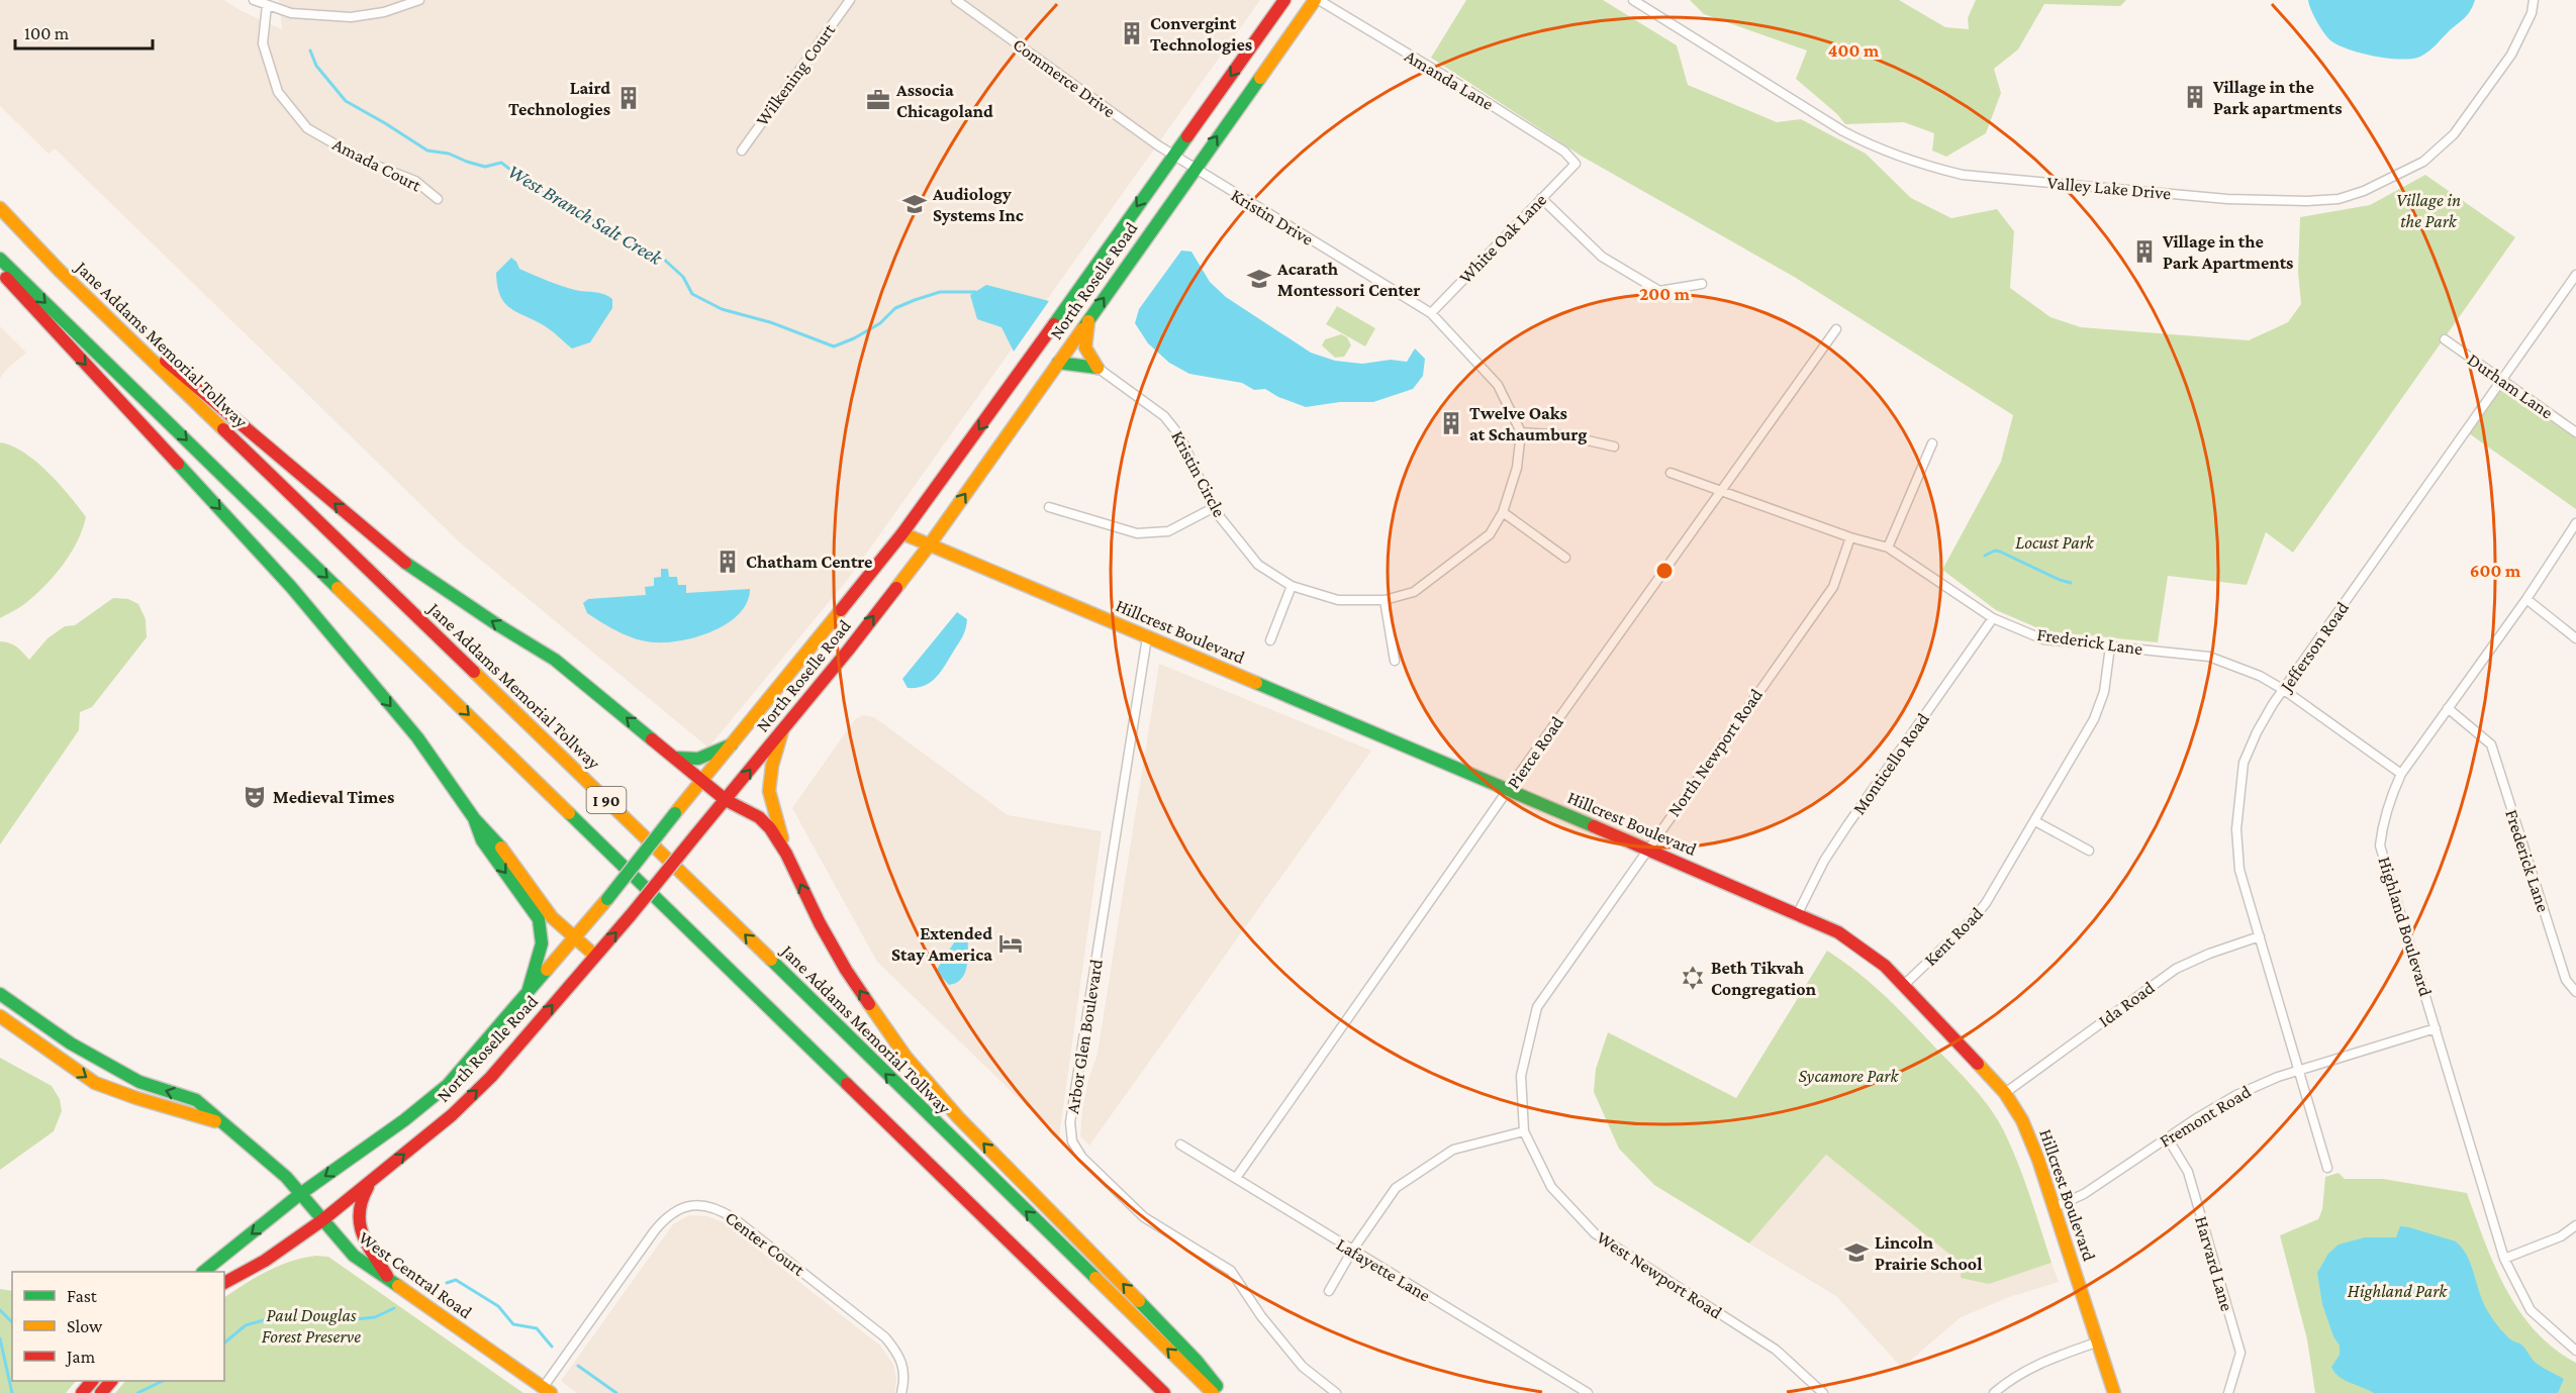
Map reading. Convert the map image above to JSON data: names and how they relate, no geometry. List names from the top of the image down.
{
  "streets": {
    "main road": [
      "North Roselle Road",
      "Jane Addams Memorial Tollway",
      "Hillcrest Boulevard",
      "I 90",
      "West Central Road"
    ],
    "street": [
      "Wilkening Court",
      "Commerce Drive",
      "Amanda Lane",
      "Amada Court",
      "Valley Lake Drive",
      "Kristin Drive",
      "White Oak Lane",
      "Durham Lane",
      "Kristin Circle",
      "Frederick Lane",
      "Jefferson Road",
      "Pierce Road",
      "North Newport Road",
      "Monticello Road",
      "Highland Boulevard",
      "Kent Road",
      "Ida Road",
      "Arbor Glen Boulevard",
      "Fremont Road",
      "Center Court",
      "Harvard Lane",
      "Lafayette Lane",
      "West Newport Road"
    ]
  },
  "crossings": [
    ["Commerce Drive", "Kristin Drive"],
    ["Commerce Drive", "North Roselle Road"],
    ["Amanda Lane", "White Oak Lane"],
    ["Amanda Lane", "North Roselle Road"],
    ["Kristin Drive", "White Oak Lane"],
    ["Kristin Drive", "North Roselle Road"],
    ["Kristin Drive", "Kristin Circle"],
    ["North Roselle Road", "Hillcrest Boulevard"],
    ["North Roselle Road", "West Central Road"],
    ["Durham Lane", "Jefferson Road"],
    ["Hillcrest Boulevard", "Pierce Road"],
    ["Hillcrest Boulevard", "North Newport Road"],
    ["Hillcrest Boulevard", "Monticello Road"],
    ["Hillcrest Boulevard", "Kent Road"],
    ["Hillcrest Boulevard", "Ida Road"],
    ["Hillcrest Boulevard", "Arbor Glen Boulevard"],
    ["Hillcrest Boulevard", "Fremont Road"],
    ["Frederick Lane", "Jefferson Road"],
    ["Frederick Lane", "Pierce Road"],
    ["Frederick Lane", "North Newport Road"],
    ["Frederick Lane", "Monticello Road"],
    ["Frederick Lane", "Highland Boulevard"],
    ["Frederick Lane", "Kent Road"],
    ["Jefferson Road", "Ida Road"],
    ["Jefferson Road", "Fremont Road"],
    ["Pierce Road", "Lafayette Lane"],
    ["North Newport Road", "West Newport Road"],
    ["Highland Boulevard", "Fremont Road"],
    ["Fremont Road", "Harvard Lane"],
    ["Center Court", "West Central Road"]
  ],
  "water": ["West Branch Salt Creek"],
  "parks": [
    "Village in the Park",
    "Locust Park",
    "Sycamore Park",
    "Highland Park",
    "Paul Douglas Forest Preserve"
  ],
  "places": {
    "building": [
      "Convergint Technologies",
      "Village in the Park apartments",
      "Laird Technologies",
      "Village in the Park Apartments",
      "Twelve Oaks at Schaumburg",
      "Chatham Centre"
    ],
    "office": ["Associa Chicagoland"],
    "school or university": ["Audiology Systems Inc", "Acarath Montessori Center", "Lincoln Prairie School"],
    "theatre": ["Medieval Times"],
    "hotel": ["Extended Stay America"],
    "synagogue": ["Beth Tikvah Congregation"]
  },
  "legend": ["Fast", "Slow", "Jam"],
  "scale_bar": "100 m",
  "rings": ["400 m", "200 m", "600 m"]
}
